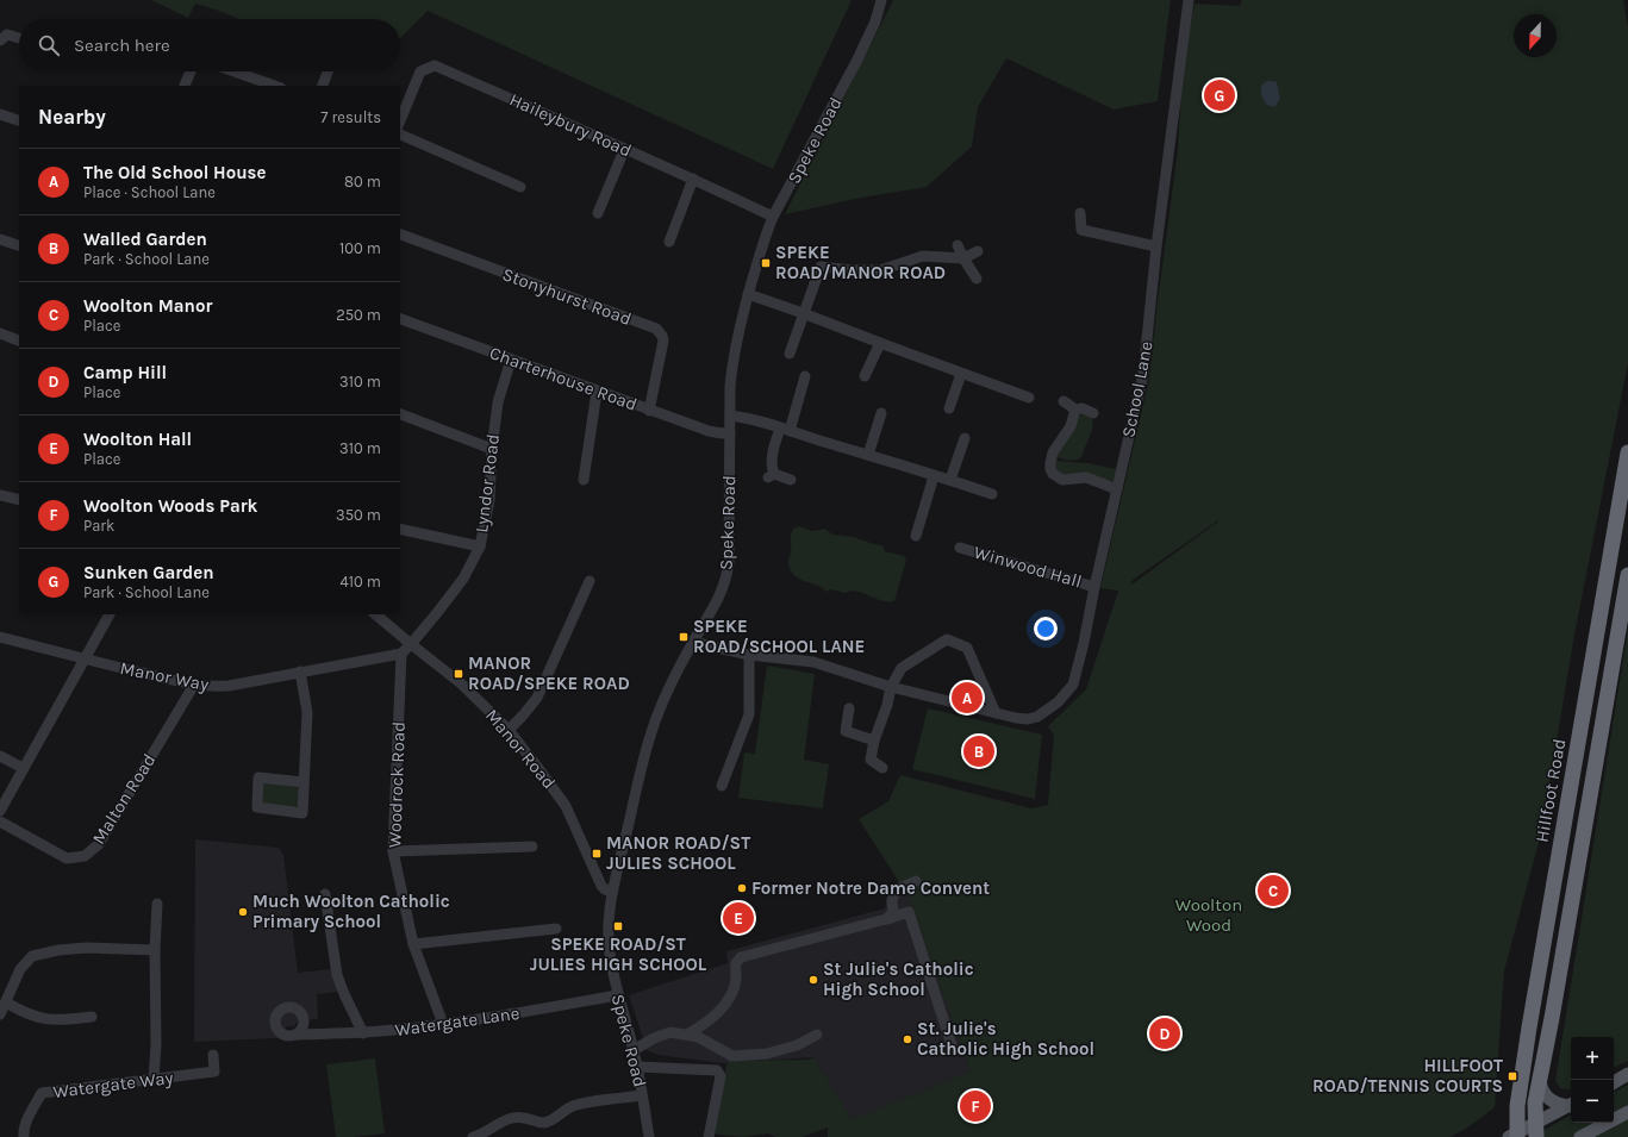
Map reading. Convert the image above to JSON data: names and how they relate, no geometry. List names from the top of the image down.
{
  "streets": {
    "highway": ["Hillfoot Road"],
    "street": [
      "Haileybury Road",
      "Speke Road",
      "Stonyhurst Road",
      "Charterhouse Road",
      "School Lane",
      "Lyndor Road",
      "Winwood Hall",
      "Manor Way",
      "Manor Road",
      "Woodrock Road",
      "Malton Road",
      "Watergate Lane",
      "Watergate Way"
    ]
  },
  "crossings": [
    ["Haileybury Road", "Speke Road"],
    ["Speke Road", "Charterhouse Road"],
    ["Speke Road", "School Lane"],
    ["Speke Road", "Manor Road"],
    ["Speke Road", "Watergate Lane"],
    ["Stonyhurst Road", "Charterhouse Road"],
    ["Charterhouse Road", "Lyndor Road"],
    ["School Lane", "Winwood Hall"],
    ["Lyndor Road", "Manor Road"],
    ["Manor Way", "Woodrock Road"],
    ["Manor Way", "Malton Road"],
    ["Woodrock Road", "Watergate Lane"]
  ],
  "parks": ["Woolton Wood"],
  "places": {
    "transit": [
      "SPEKE ROAD/MANOR ROAD",
      "SPEKE ROAD/SCHOOL LANE",
      "MANOR ROAD/SPEKE ROAD",
      "MANOR ROAD/ST JULIES SCHOOL",
      "SPEKE ROAD/ST JULIES HIGH SCHOOL",
      "HILLFOOT ROAD/TENNIS COURTS"
    ],
    "other": [
      "Former Notre Dame Convent",
      "Much Woolton Catholic Primary School",
      "St Julie's Catholic High School",
      "St. Julie's Catholic High School"
    ]
  },
  "north": "bottom",
  "page": {
    "search": "Search here",
    "pins": [
      "G",
      "A",
      "B",
      "C",
      "E",
      "D",
      "F"
    ],
    "heading": ["Nearby", "7 results"],
    "list": [
      {
        "mark": "A",
        "name": "The Old School House",
        "note": "Place · School Lane",
        "value": "80 m"
      },
      {
        "mark": "B",
        "name": "Walled Garden",
        "note": "Park · School Lane",
        "value": "100 m"
      },
      {
        "mark": "C",
        "name": "Woolton Manor",
        "note": "Place",
        "value": "250 m"
      },
      {
        "mark": "D",
        "name": "Camp Hill",
        "note": "Place",
        "value": "310 m"
      },
      {
        "mark": "E",
        "name": "Woolton Hall",
        "note": "Place",
        "value": "310 m"
      },
      {
        "mark": "F",
        "name": "Woolton Woods Park",
        "note": "Park",
        "value": "350 m"
      },
      {
        "mark": "G",
        "name": "Sunken Garden",
        "note": "Park · School Lane",
        "value": "410 m"
      }
    ],
    "map_buttons": ["+", "−"]
  }
}
